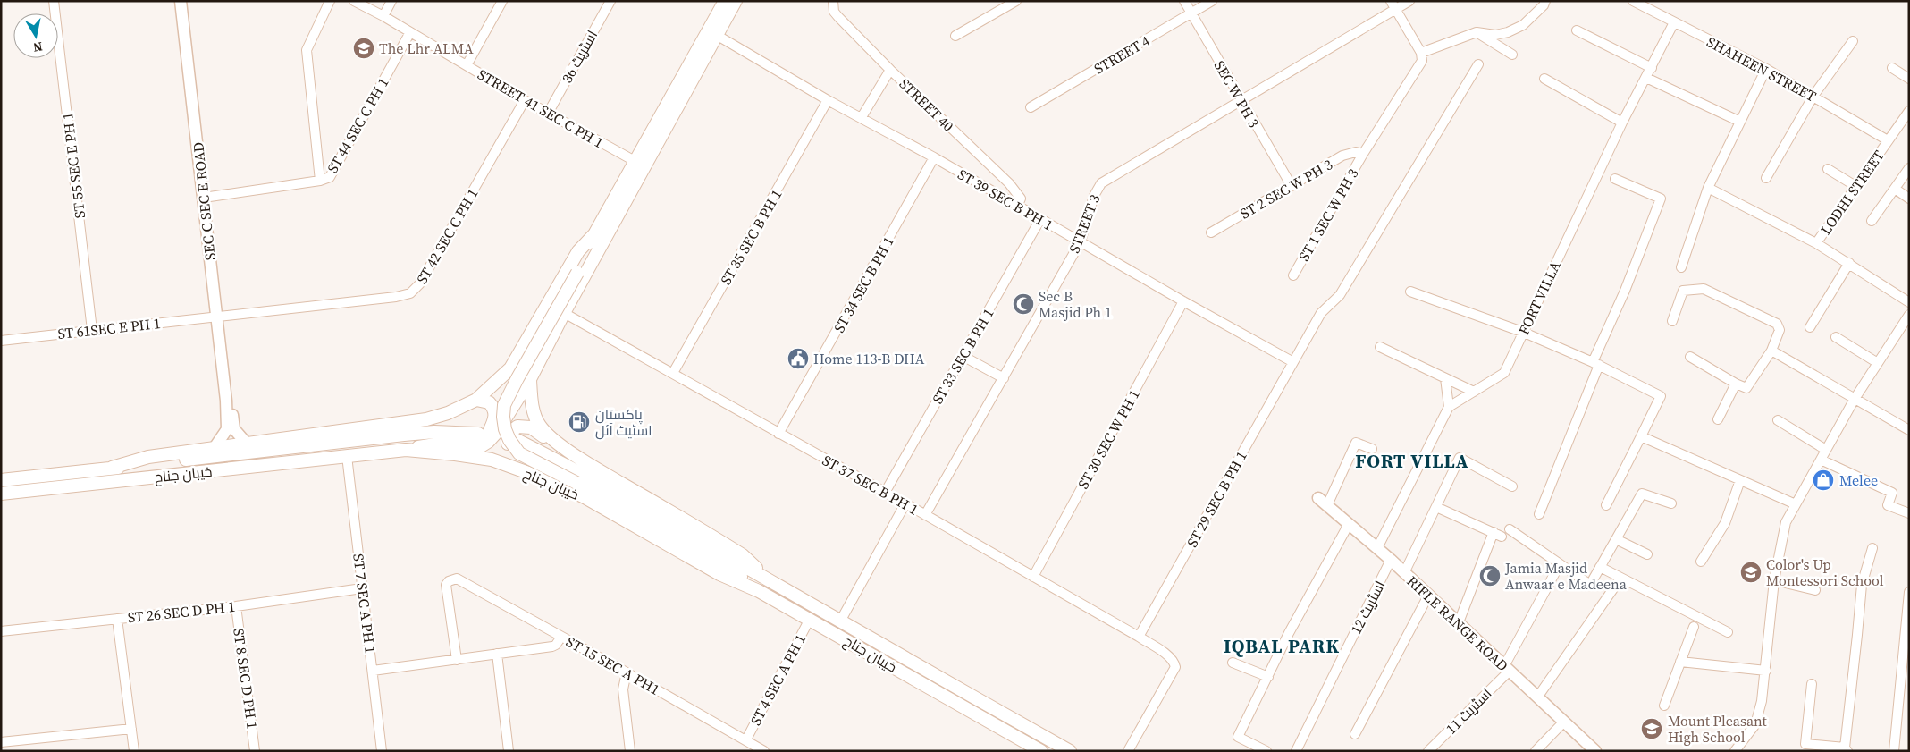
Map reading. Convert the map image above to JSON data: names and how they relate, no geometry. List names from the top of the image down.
{
  "streets": {
    "main road": ["خیبان جناح"],
    "street": [
      "STREET 4",
      "اسٹریٹ 36",
      "SHAHEEN STREET",
      "SEC W PH 3",
      "STREET 40",
      "STREET 41 SEC C PH 1",
      "ST 44 SEC C PH 1",
      "ST 55 SEC E PH 1",
      "ST 2 SEC W PH 3",
      "LODHI STREET",
      "ST 39 SEC B PH 1",
      "SEC C SEC E ROAD",
      "ST 1 SEC W PH 3",
      "STREET 3",
      "ST 42 SEC C PH 1",
      "ST 35 SEC B PH 1",
      "ST 34 SEC B PH 1",
      "FORT VILLA",
      "ST 61SEC E PH 1",
      "ST 33 SEC B PH 1",
      "ST 30 SEC W PH 1",
      "ST 37 SEC B PH 1",
      "ST 29 SEC B PH 1",
      "ST 7 SEC A PH 1",
      "اسٹریٹ 12",
      "ST 26 SEC D PH 1",
      "RIFLE RANGE ROAD",
      "ST 15 SEC A PH1",
      "ST 8 SEC D PH 1",
      "ST 4 SEC A PH 1",
      "اسٹریٹ 11"
    ]
  },
  "crossings": [
    ["STREET 4", "SEC W PH 3"],
    ["اسٹریٹ 36", "STREET 41 SEC C PH 1"],
    ["SHAHEEN STREET", "LODHI STREET"],
    ["SHAHEEN STREET", "FORT VILLA"],
    ["SEC W PH 3", "ST 2 SEC W PH 3"],
    ["SEC W PH 3", "STREET 3"],
    ["STREET 40", "ST 39 SEC B PH 1"],
    ["STREET 41 SEC C PH 1", "ST 44 SEC C PH 1"],
    ["STREET 41 SEC C PH 1", "ST 42 SEC C PH 1"],
    ["ST 44 SEC C PH 1", "SEC C SEC E ROAD"],
    ["ST 55 SEC E PH 1", "ST 61SEC E PH 1"],
    ["ST 2 SEC W PH 3", "ST 1 SEC W PH 3"],
    ["ST 39 SEC B PH 1", "STREET 3"],
    ["ST 39 SEC B PH 1", "ST 35 SEC B PH 1"],
    ["ST 39 SEC B PH 1", "ST 34 SEC B PH 1"],
    ["ST 39 SEC B PH 1", "ST 33 SEC B PH 1"],
    ["ST 39 SEC B PH 1", "ST 30 SEC W PH 1"],
    ["ST 39 SEC B PH 1", "ST 29 SEC B PH 1"],
    ["SEC C SEC E ROAD", "ST 42 SEC C PH 1"],
    ["SEC C SEC E ROAD", "ST 61SEC E PH 1"],
    ["STREET 3", "ST 37 SEC B PH 1"],
    ["ST 42 SEC C PH 1", "ST 61SEC E PH 1"],
    ["ST 35 SEC B PH 1", "ST 37 SEC B PH 1"],
    ["ST 34 SEC B PH 1", "ST 37 SEC B PH 1"],
    ["ST 33 SEC B PH 1", "ST 37 SEC B PH 1"],
    ["ST 30 SEC W PH 1", "ST 37 SEC B PH 1"],
    ["خیبان جناح", "ST 7 SEC A PH 1"],
    ["خیبان جناح", "ST 4 SEC A PH 1"],
    ["ST 37 SEC B PH 1", "ST 29 SEC B PH 1"],
    ["ST 7 SEC A PH 1", "ST 26 SEC D PH 1"],
    ["ST 7 SEC A PH 1", "ST 15 SEC A PH1"],
    ["اسٹریٹ 12", "RIFLE RANGE ROAD"],
    ["ST 26 SEC D PH 1", "ST 8 SEC D PH 1"],
    ["RIFLE RANGE ROAD", "اسٹریٹ 11"],
    ["ST 15 SEC A PH1", "ST 4 SEC A PH 1"]
  ],
  "districts": ["FORT VILLA", "IQBAL PARK"],
  "places": {
    "school or university": ["The Lhr ALMA", "Color's Up Montessori School", "Mount Pleasant High School"],
    "mosque": ["Sec B Masjid Ph 1", "Jamia Masjid Anwaar e Madeena"],
    "public building": ["Home 113-B DHA"],
    "fuel station": ["پاکستان اسٹیٹ آئل"],
    "shop": ["Melee"]
  },
  "north": "bottom"
}
